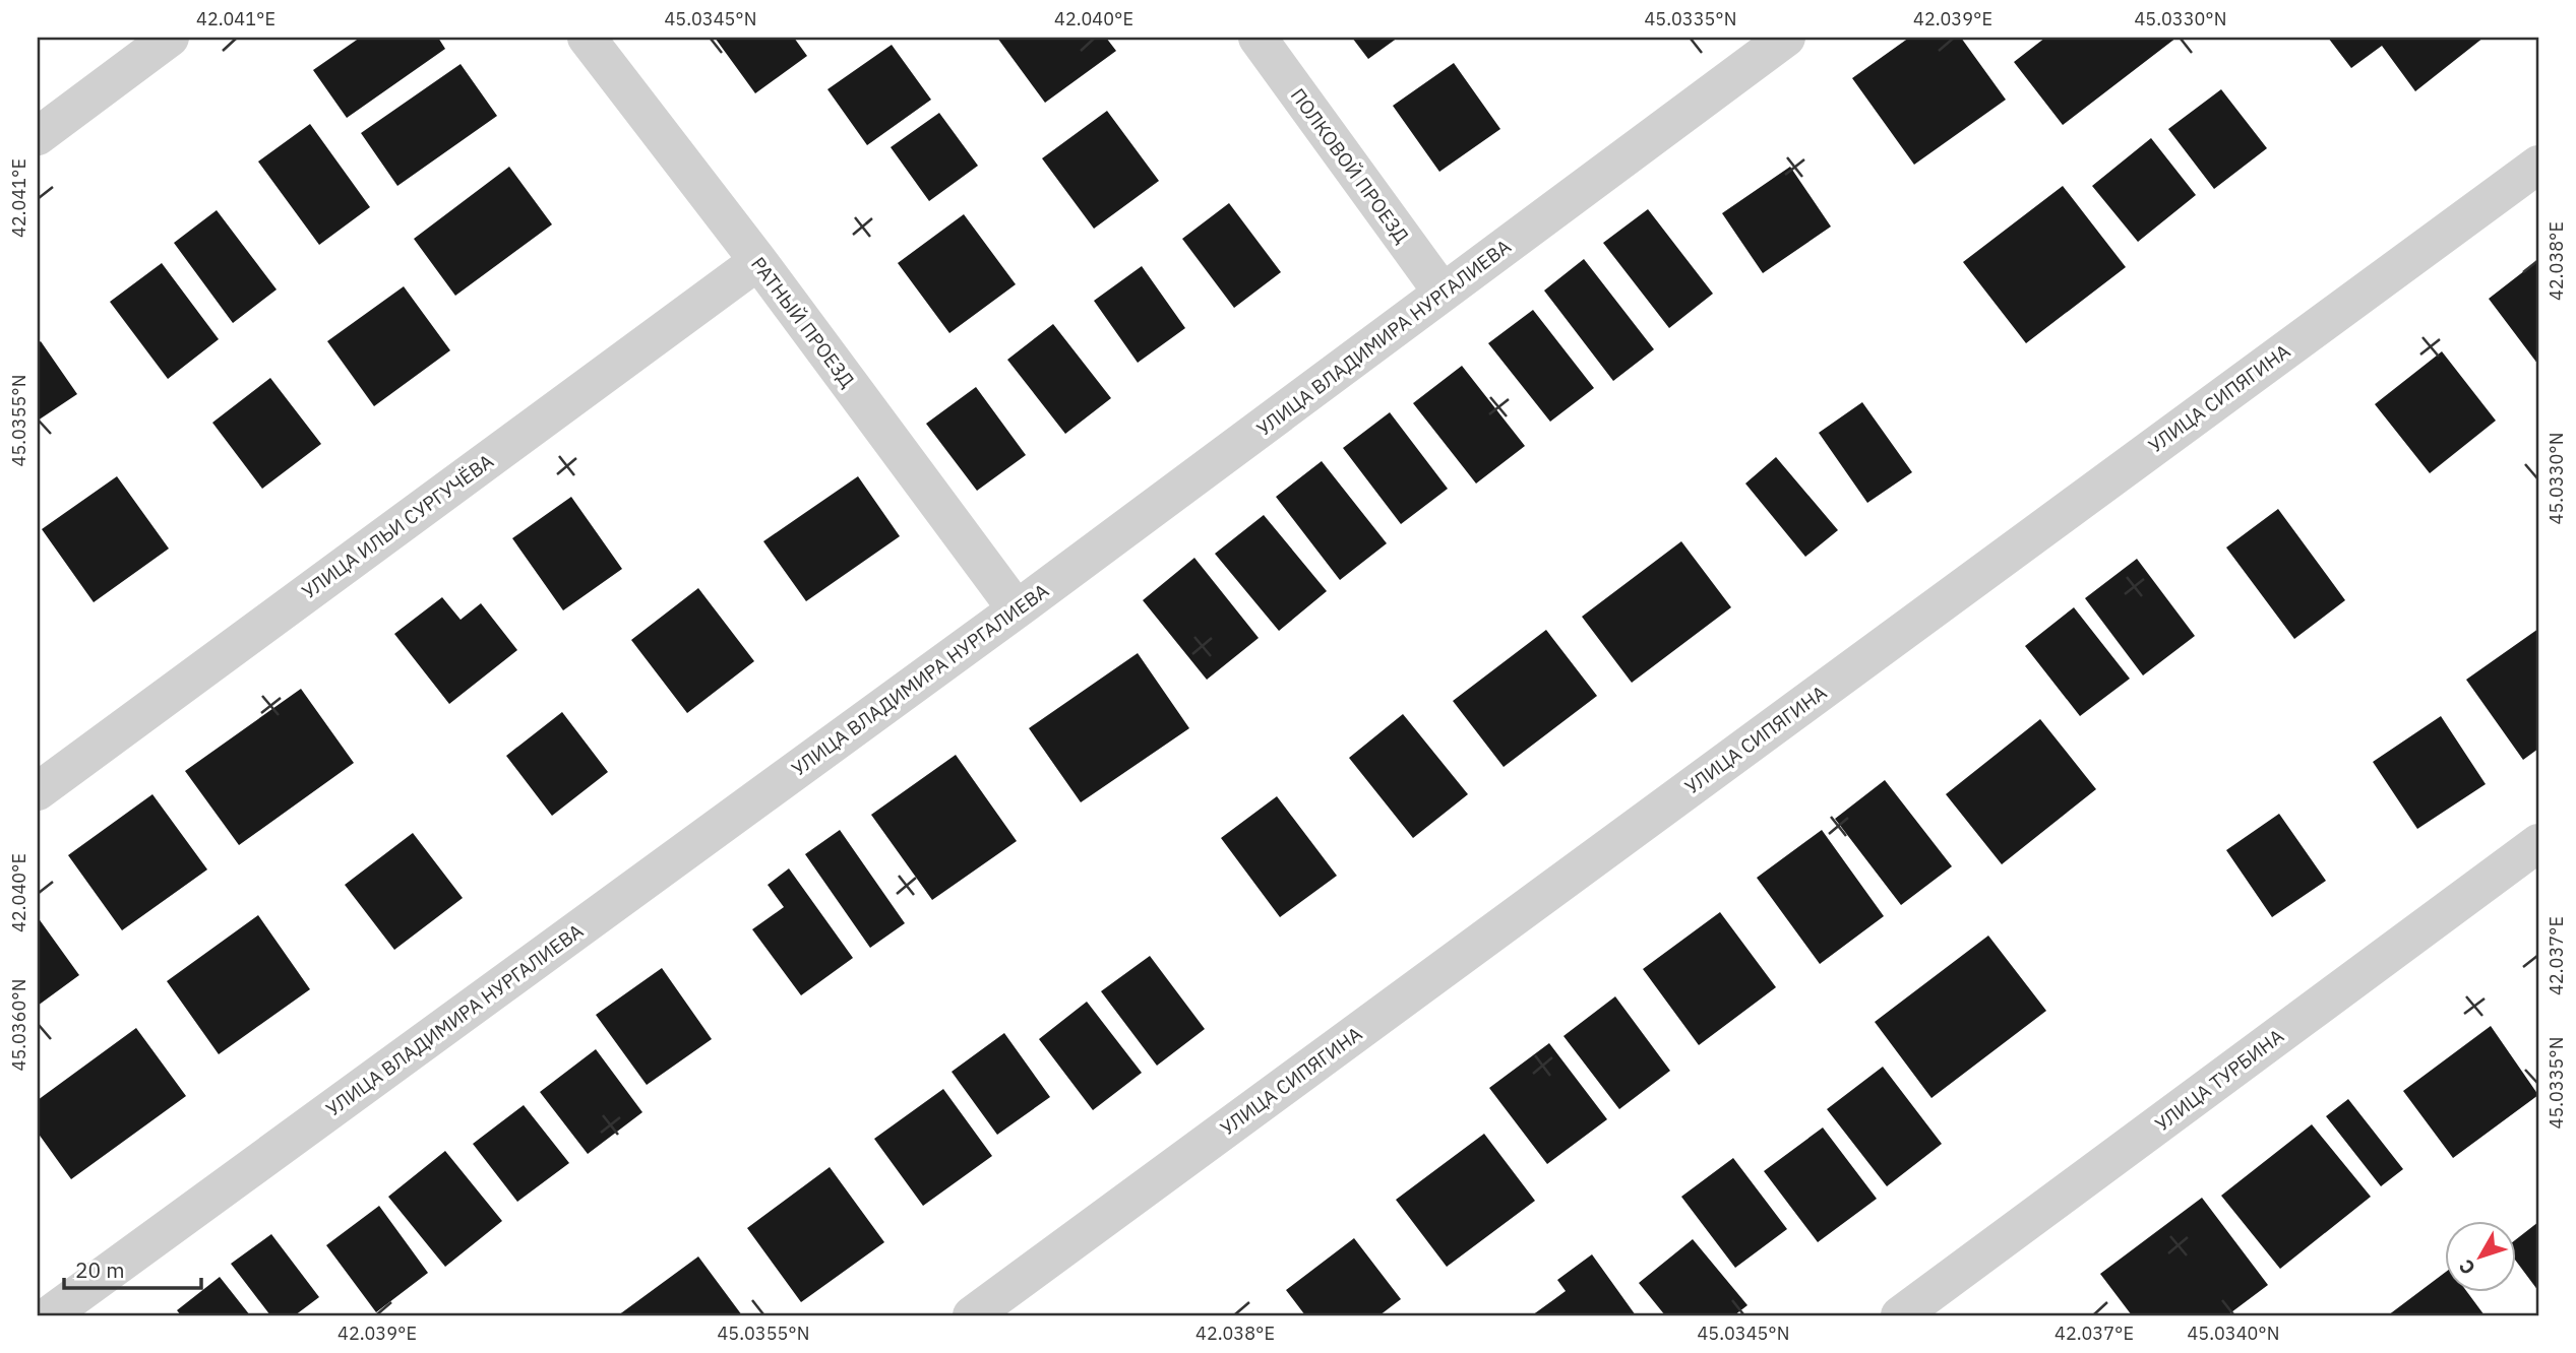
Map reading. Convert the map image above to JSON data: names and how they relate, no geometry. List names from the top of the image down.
{
  "streets": {
    "street": [
      "ПОЛКОВОЙ ПРОЕЗД",
      "РАТНЫЙ ПРОЕЗД",
      "УЛИЦА ВЛАДИМИРА НУРГАЛИЕВА",
      "УЛИЦА СИПЯГИНА",
      "УЛИЦА ИЛЬИ СУРГУЧЁВА",
      "УЛИЦА ТУРБИНА"
    ]
  },
  "crossings": [
    ["ПОЛКОВОЙ ПРОЕЗД", "УЛИЦА ВЛАДИМИРА НУРГАЛИЕВА"],
    ["РАТНЫЙ ПРОЕЗД", "УЛИЦА ВЛАДИМИРА НУРГАЛИЕВА"],
    ["РАТНЫЙ ПРОЕЗД", "УЛИЦА ИЛЬИ СУРГУЧЁВА"]
  ],
  "scale_bar": "20 m",
  "north": "bottom left",
  "coordinates": [
    "42.041°E",
    "45.0345°N",
    "42.040°E",
    "45.0335°N",
    "42.039°E",
    "45.0330°N",
    "42.038°E",
    "45.0355°N",
    "42.037°E",
    "45.0360°N",
    "45.0340°N"
  ]
}
